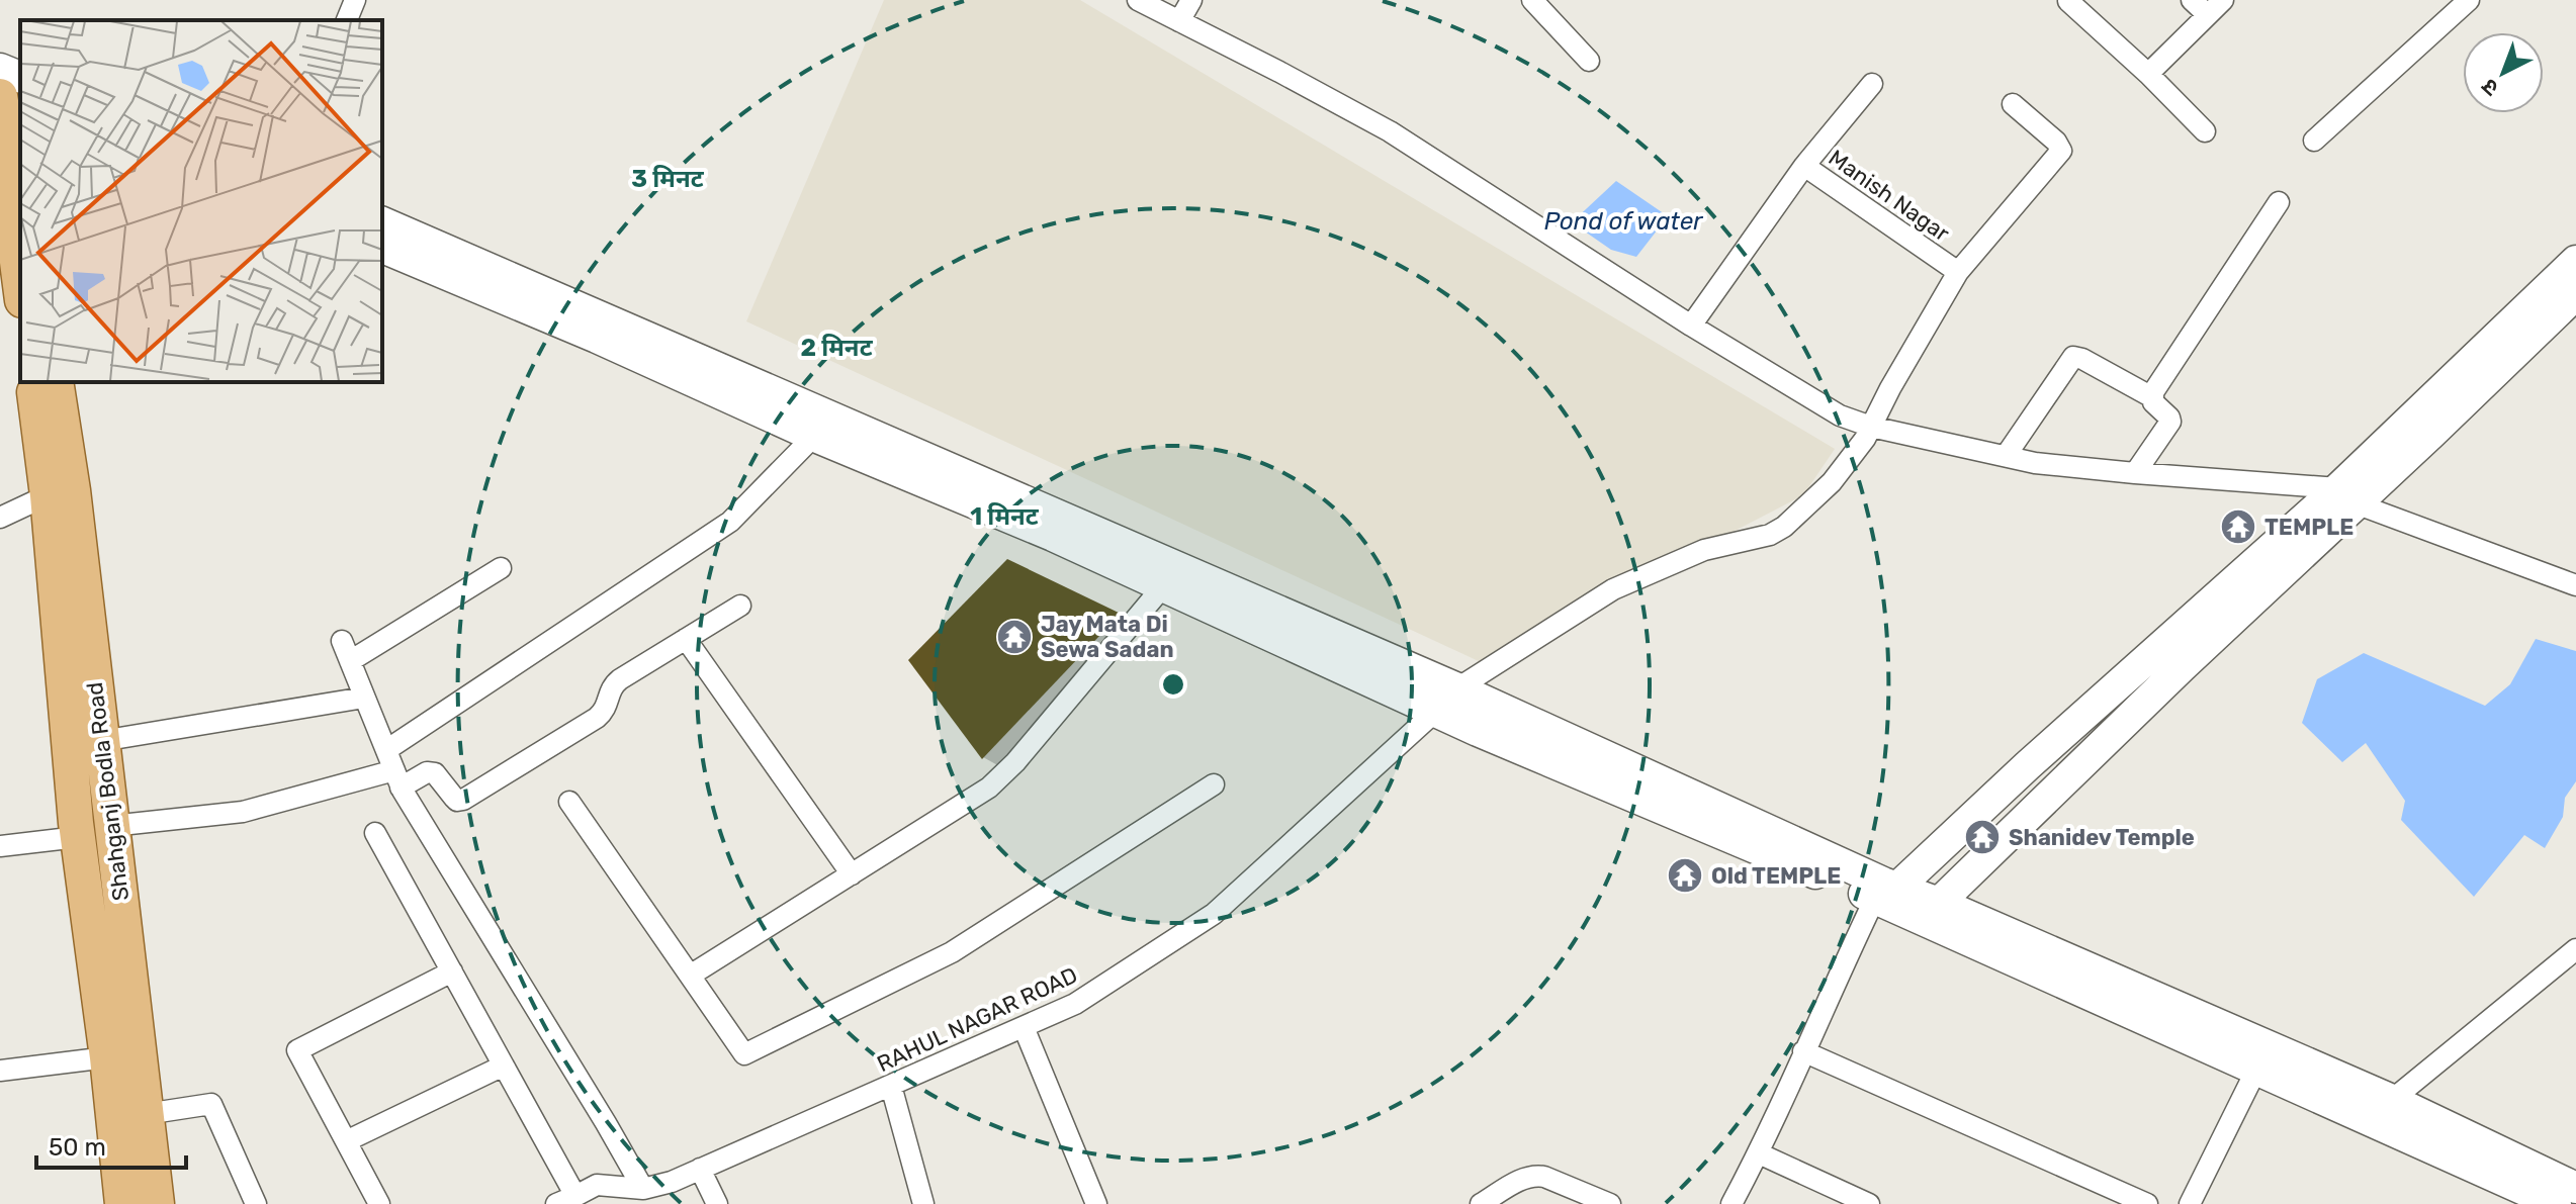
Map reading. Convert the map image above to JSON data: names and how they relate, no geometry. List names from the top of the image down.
{
  "streets": {
    "main road": ["Shahganj Bodla Road"],
    "street": ["Manish Nagar", "RAHUL NAGAR ROAD"]
  },
  "crossings": [
    ["Manish Nagar", "RAHUL NAGAR ROAD"]
  ],
  "water": ["Pond of water"],
  "places": {
    "temple": [
      "TEMPLE",
      "Jay Mata Di Sewa Sadan",
      "Shanidev Temple",
      "Old TEMPLE"
    ]
  },
  "scale_bar": "50 m",
  "north": "bottom left",
  "rings": ["3 मिनट", "2 मिनट", "1 मिनट"]
}
